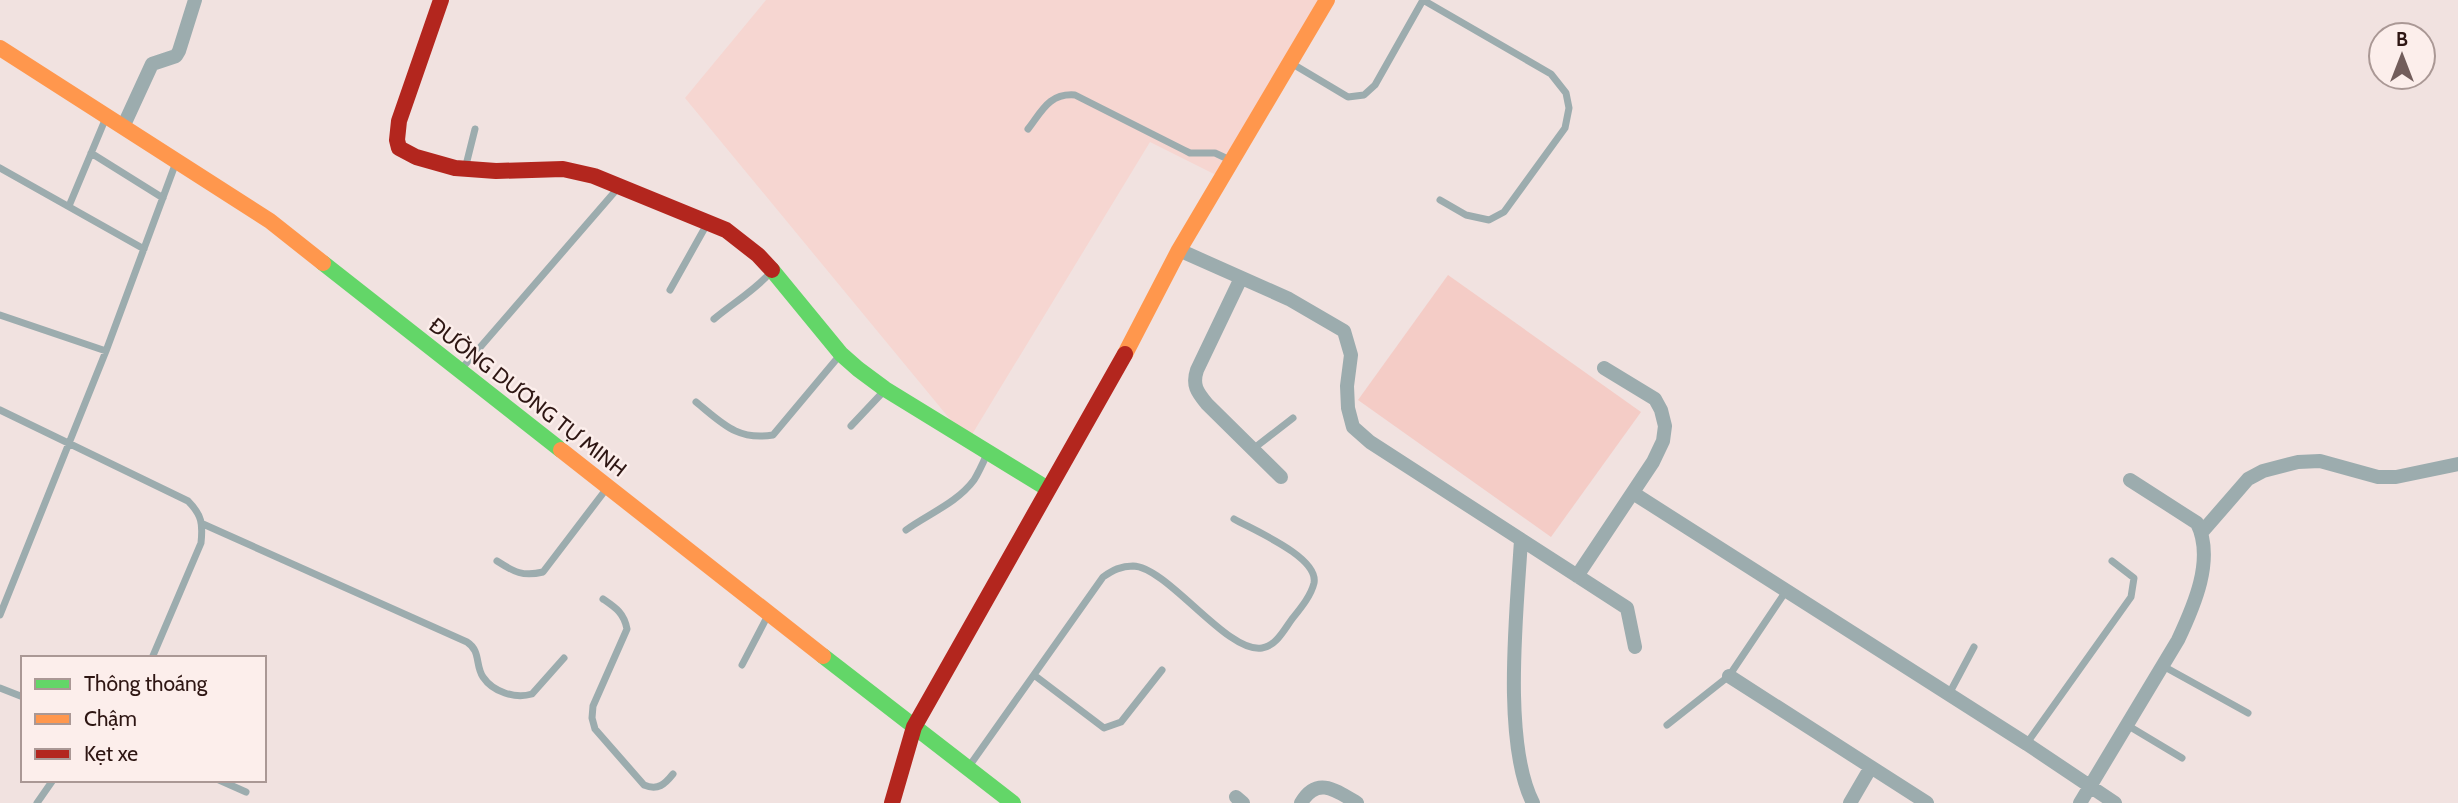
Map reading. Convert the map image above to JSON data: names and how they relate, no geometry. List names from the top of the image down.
{
  "streets": {
    "main road": ["ĐƯỜNG DƯƠNG TỰ MINH"]
  },
  "legend": ["Thông thoáng", "Chậm", "Kẹt xe"],
  "north": "top"
}
